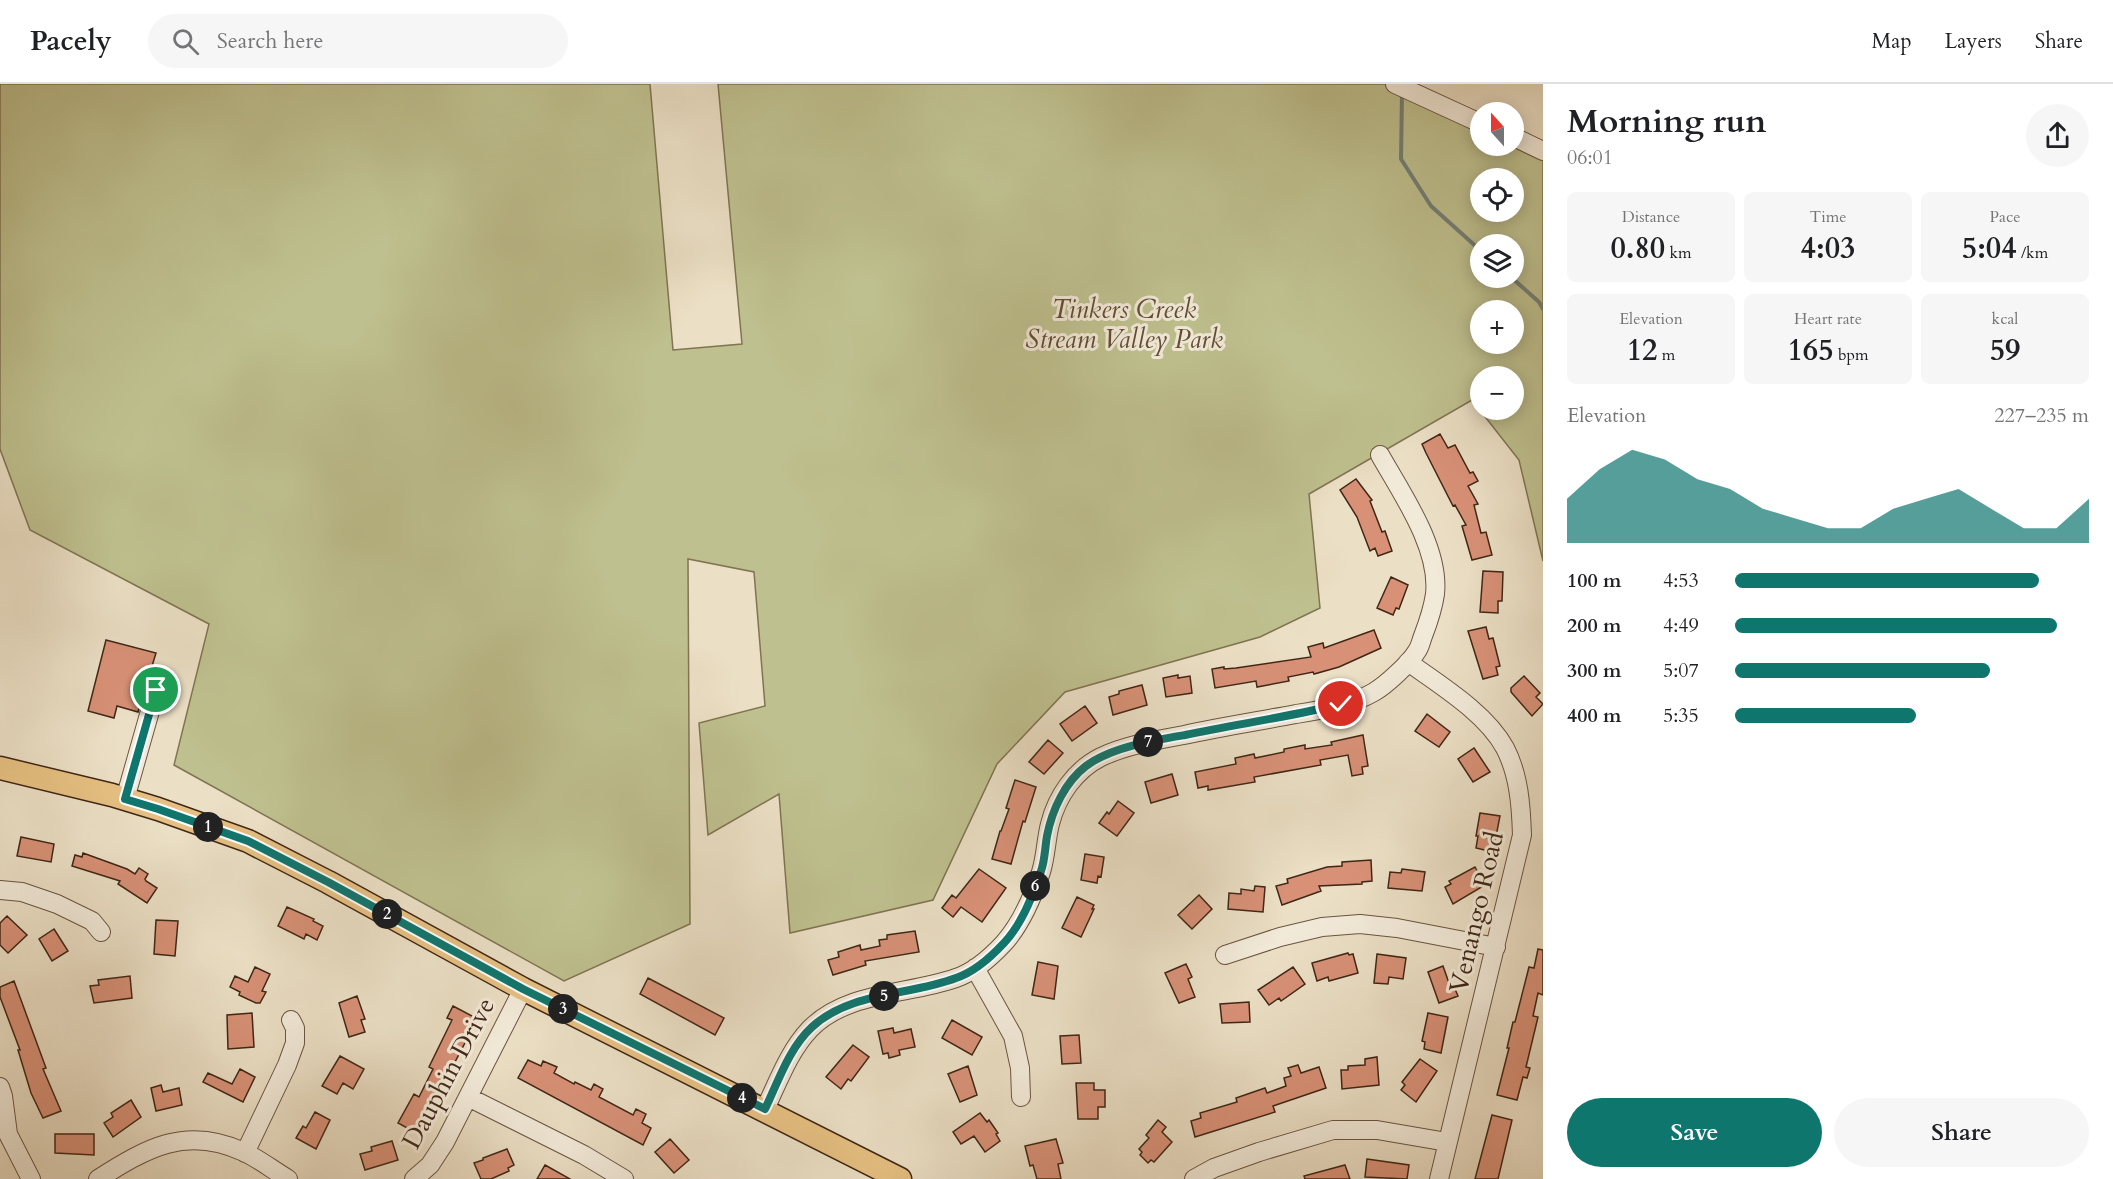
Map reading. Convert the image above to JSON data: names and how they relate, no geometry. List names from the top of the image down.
{
  "streets": {
    "street": ["Venango Road", "Dauphin Drive"]
  },
  "parks": ["Tinkers Creek Stream Valley Park"],
  "north": "top",
  "page": {
    "header": "Pacely",
    "search": "Search here",
    "nav": ["Map", "Layers", "Share"],
    "heading": ["Morning run", "06:01"],
    "map_buttons": ["+", "−"],
    "stats": [
      ["Distance", "0.80 km"],
      ["Time", "4:03"],
      ["Pace", "5:04 /km"],
      ["Elevation", "12 m"],
      ["Heart rate", "165 bpm"],
      ["kcal", "59"]
    ],
    "chart": ["Elevation", "227–235 m"],
    "list": [
      {
        "name": "100 m",
        "note": "4:53"
      },
      {
        "name": "200 m",
        "note": "4:49"
      },
      {
        "name": "300 m",
        "note": "5:07"
      },
      {
        "name": "400 m",
        "note": "5:35"
      }
    ],
    "pins": [
      "7",
      "1",
      "6",
      "2",
      "5",
      "3",
      "4"
    ],
    "buttons": ["Save", "Share"]
  }
}
